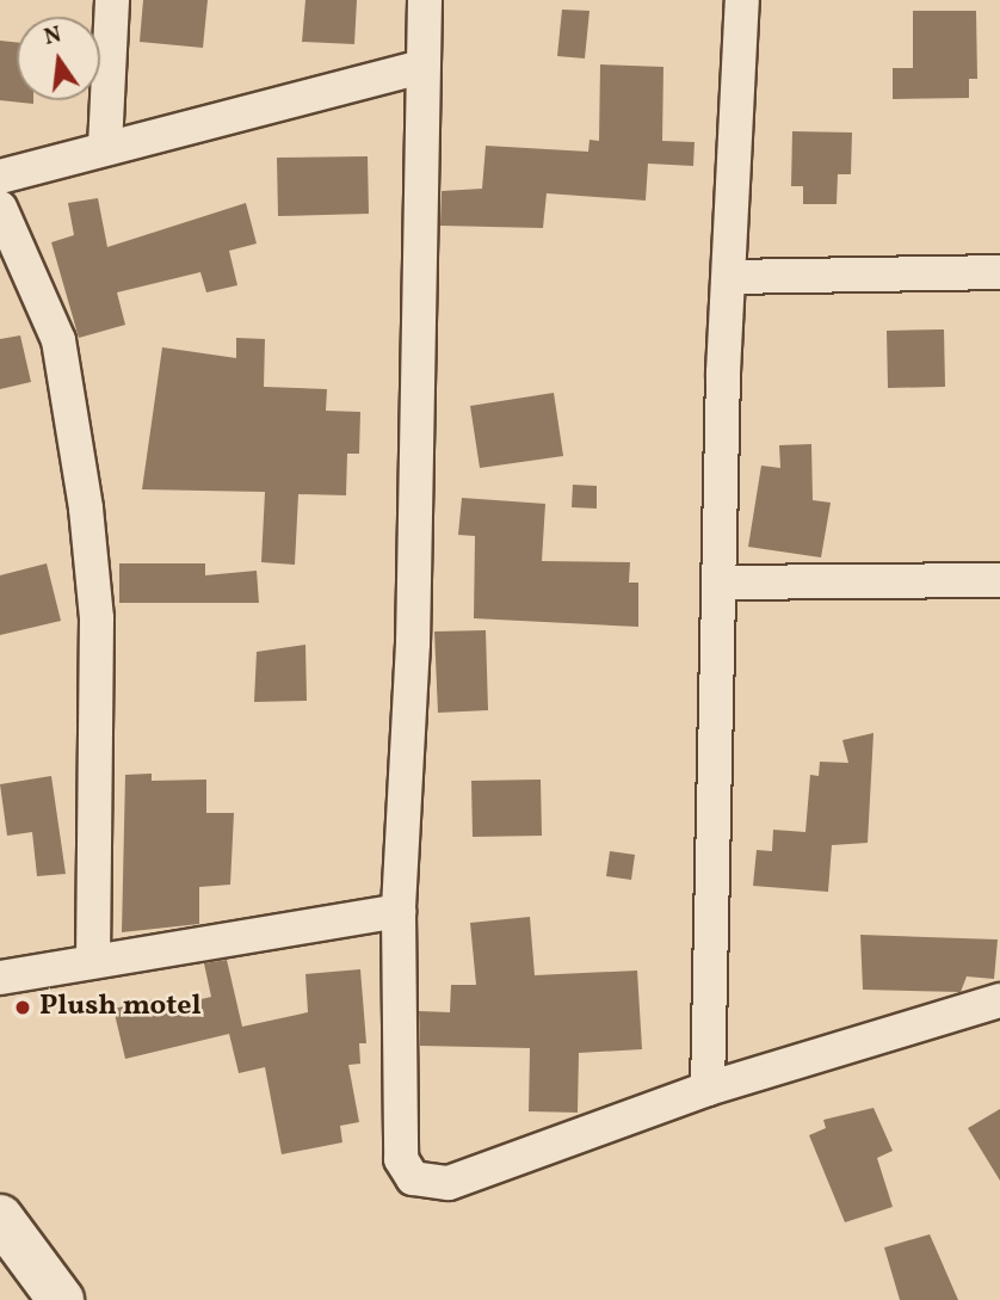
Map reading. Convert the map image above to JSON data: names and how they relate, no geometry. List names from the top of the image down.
{
  "places": ["Plush motel"],
  "north": "top"
}
